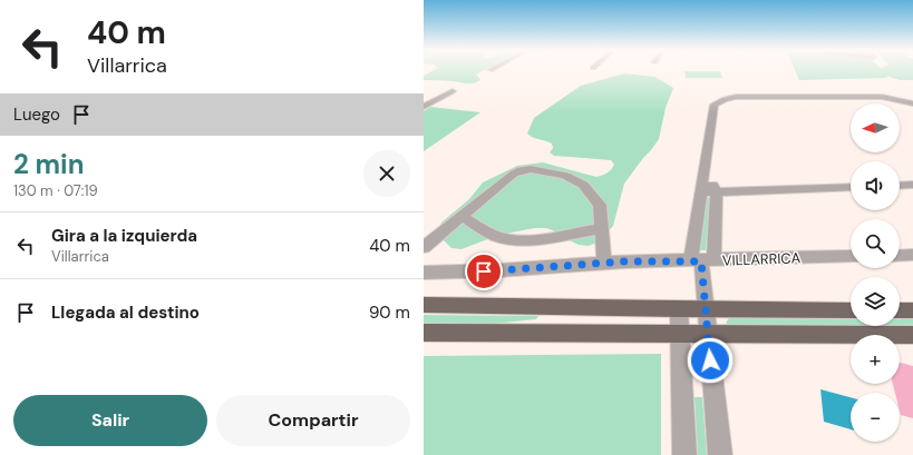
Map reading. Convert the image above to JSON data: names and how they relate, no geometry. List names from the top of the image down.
{
  "streets": {
    "street": ["VILLARRICA"]
  },
  "north": "left",
  "page": {
    "turn": ["40 m", "Villarrica"],
    "then": "Luego",
    "map_buttons": ["+", "−"],
    "heading": ["2 min", "130 m · 07:19"],
    "list": [
      {
        "name": "Gira a la izquierda",
        "note": "Villarrica",
        "value": "40 m"
      },
      {
        "name": "Llegada al destino",
        "value": "90 m"
      }
    ],
    "buttons": ["Salir", "Compartir"]
  }
}
